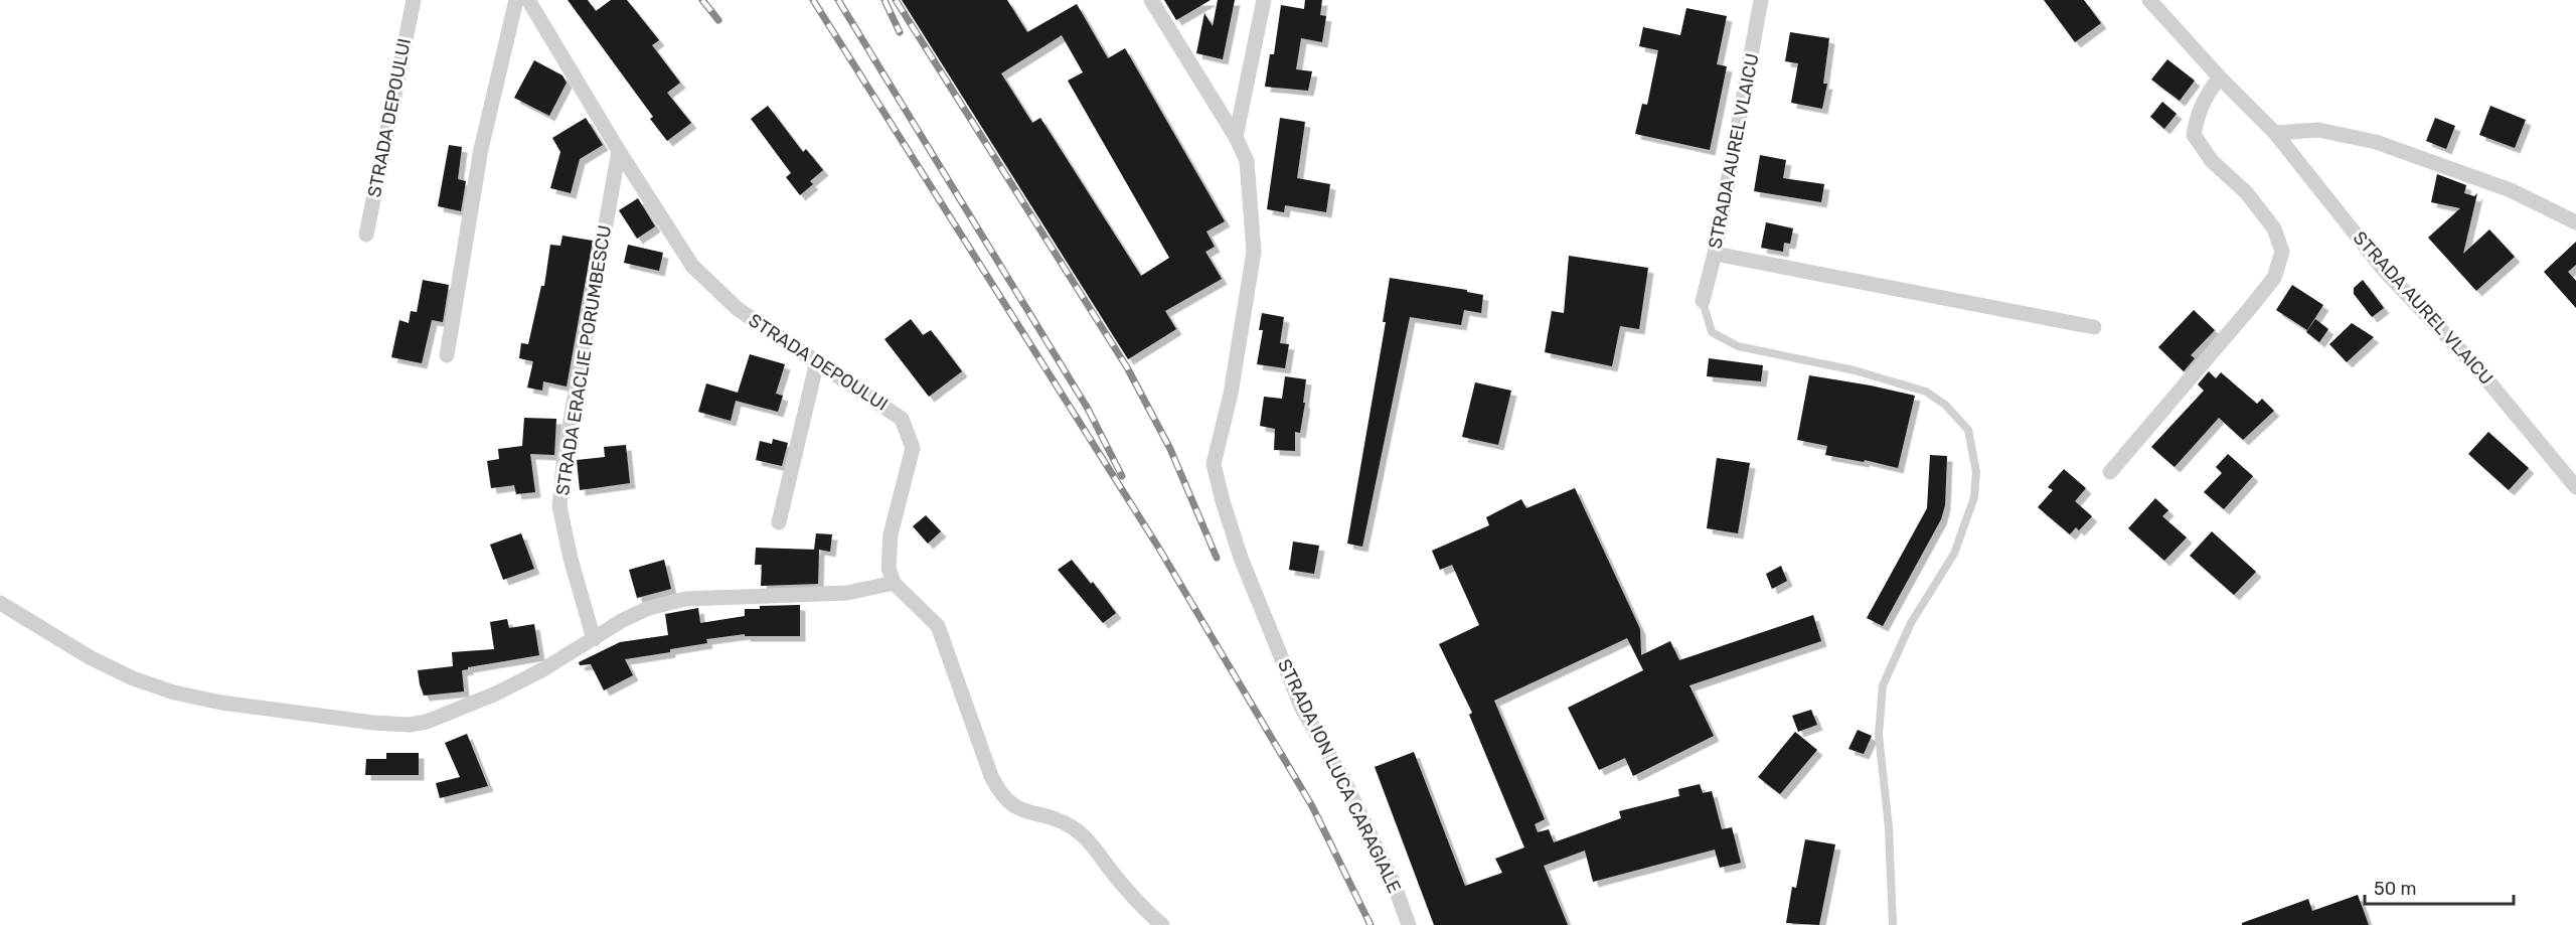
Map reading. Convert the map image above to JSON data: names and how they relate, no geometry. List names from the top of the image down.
{
  "streets": {
    "street": [
      "STRADA DEPOULUI",
      "STRADA AUREL VLAICU",
      "STRADA ERACLIE PORUMBESCU",
      "STRADA ION LUCA CARAGIALE"
    ]
  },
  "crossings": [
    ["STRADA DEPOULUI", "STRADA ERACLIE PORUMBESCU"]
  ],
  "scale_bar": "50 m"
}
